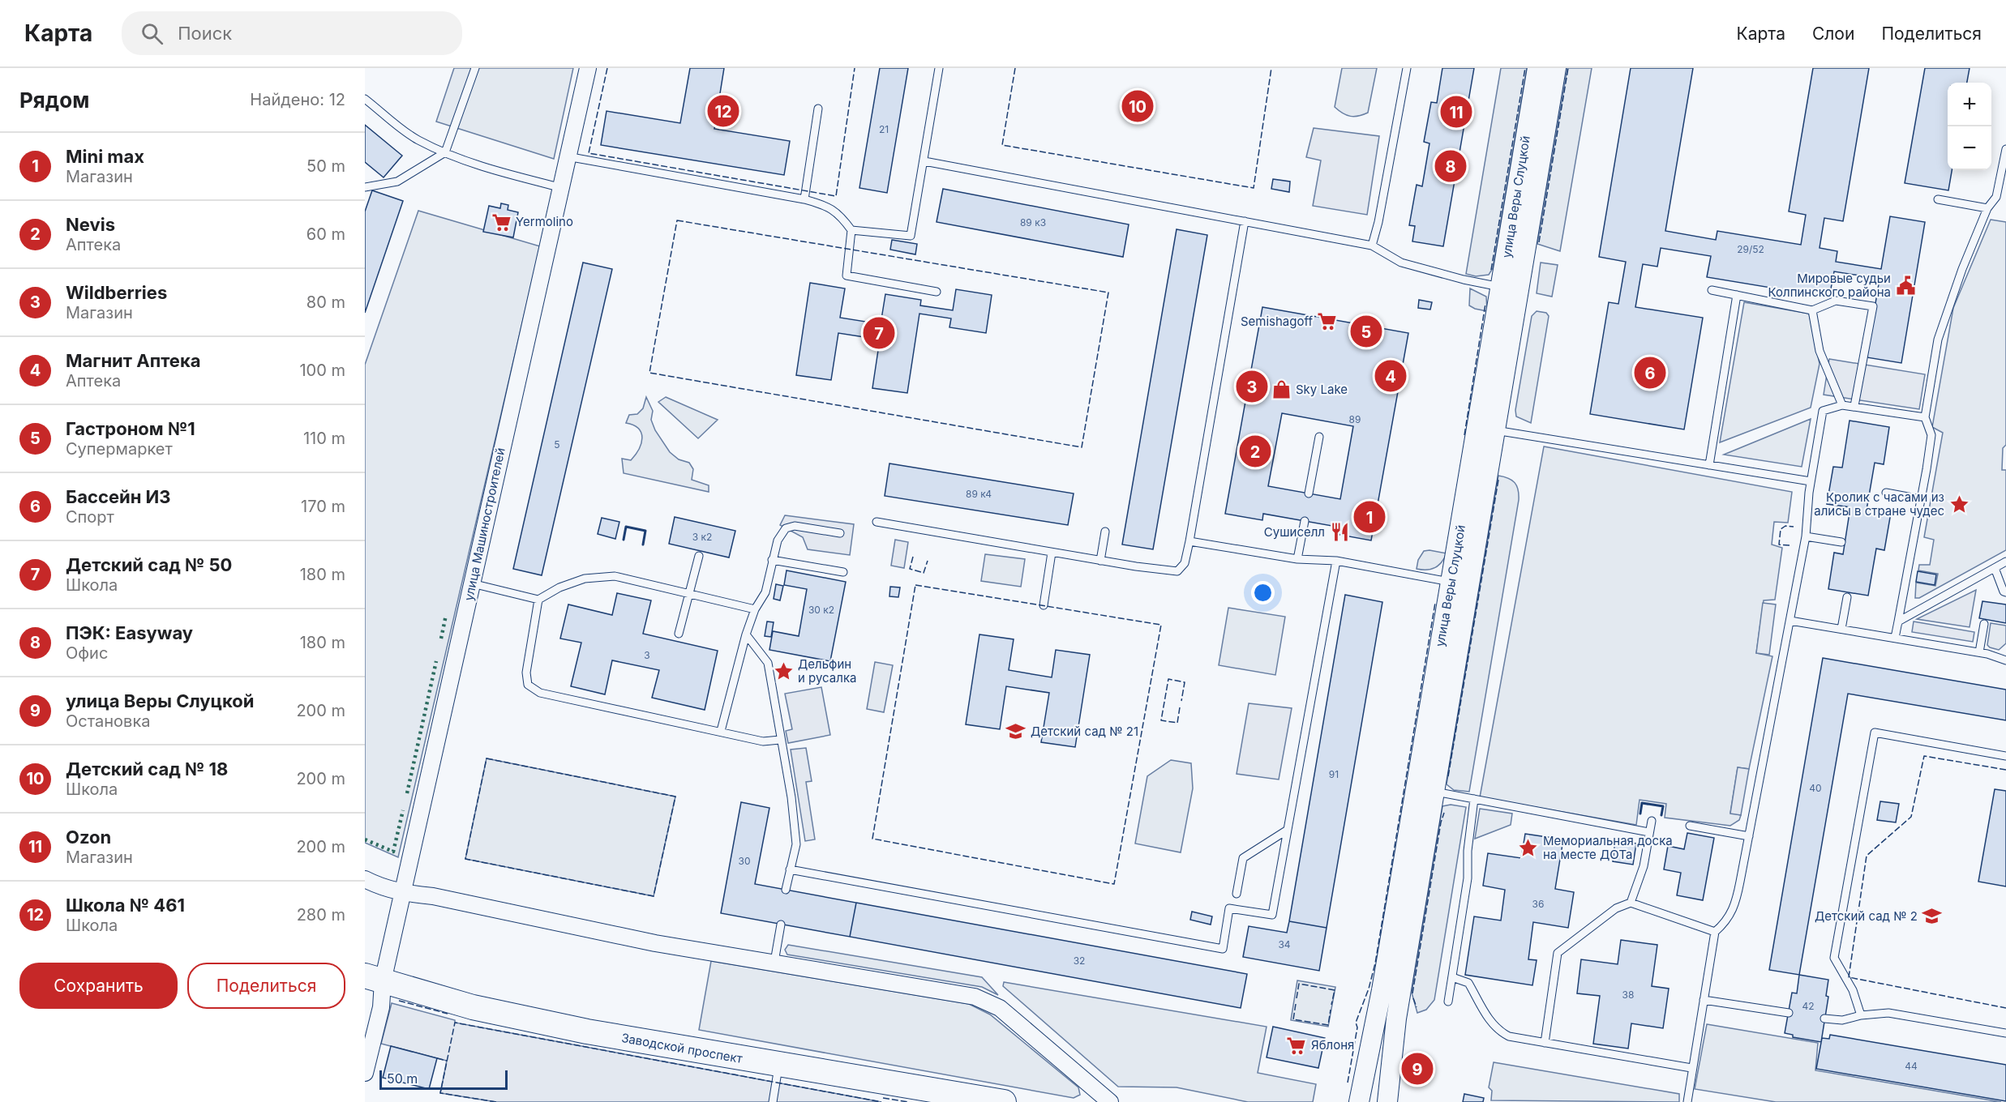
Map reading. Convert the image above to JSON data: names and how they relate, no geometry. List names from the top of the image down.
{
  "streets": {
    "main road": ["Заводской проспект"],
    "street": ["улица Веры Слуцкой", "улица Машиностроителей"]
  },
  "crossings": [
    ["улица Машиностроителей", "Заводской проспект"]
  ],
  "places": {
    "supermarket": ["Yermolino", "Semishagoff", "Яблоня"],
    "public building": ["Мировые судьи Колпинского района"],
    "shop": ["Sky Lake"],
    "place": ["Кролик с часами из алисы в стране чудес", "Дельфин и русалка", "Мемориальная доска на месте ДОТа"],
    "restaurant": ["Сушиселл"],
    "school or university": ["Детский сад № 21", "Детский сад № 2"]
  },
  "house_numbers": [
    "21",
    "89 к3",
    "29/52",
    "89",
    "5",
    "89 к4",
    "3 к2",
    "30 к2",
    "3",
    "91",
    "40",
    "30",
    "36",
    "34",
    "32",
    "38",
    "42",
    "44"
  ],
  "scale_bar": "50 m",
  "page": {
    "header": "Карта",
    "search": "Поиск",
    "nav": ["Карта", "Слои", "Поделиться"],
    "heading": ["Рядом", "Найдено: 12"],
    "map_buttons": ["+", "−"],
    "pins": [
      "10",
      "12",
      "11",
      "8",
      "5",
      "7",
      "6",
      "4",
      "3",
      "2",
      "1",
      "9"
    ],
    "list": [
      {
        "mark": "1",
        "name": "Mini max",
        "note": "Магазин",
        "value": "50 m"
      },
      {
        "mark": "2",
        "name": "Nevis",
        "note": "Аптека",
        "value": "60 m"
      },
      {
        "mark": "3",
        "name": "Wildberries",
        "note": "Магазин",
        "value": "80 m"
      },
      {
        "mark": "4",
        "name": "Магнит Аптека",
        "note": "Аптека",
        "value": "100 m"
      },
      {
        "mark": "5",
        "name": "Гастроном №1",
        "note": "Супермаркет",
        "value": "110 m"
      },
      {
        "mark": "6",
        "name": "Бассейн ИЗ",
        "note": "Спорт",
        "value": "170 m"
      },
      {
        "mark": "7",
        "name": "Детский сад № 50",
        "note": "Школа",
        "value": "180 m"
      },
      {
        "mark": "8",
        "name": "ПЭК: Easyway",
        "note": "Офис",
        "value": "180 m"
      },
      {
        "mark": "9",
        "name": "улица Веры Слуцкой",
        "note": "Остановка",
        "value": "200 m"
      },
      {
        "mark": "10",
        "name": "Детский сад № 18",
        "note": "Школа",
        "value": "200 m"
      },
      {
        "mark": "11",
        "name": "Ozon",
        "note": "Магазин",
        "value": "200 m"
      },
      {
        "mark": "12",
        "name": "Школа № 461",
        "note": "Школа",
        "value": "280 m"
      }
    ],
    "buttons": ["Сохранить", "Поделиться"],
    "scale": "50 m"
  }
}
